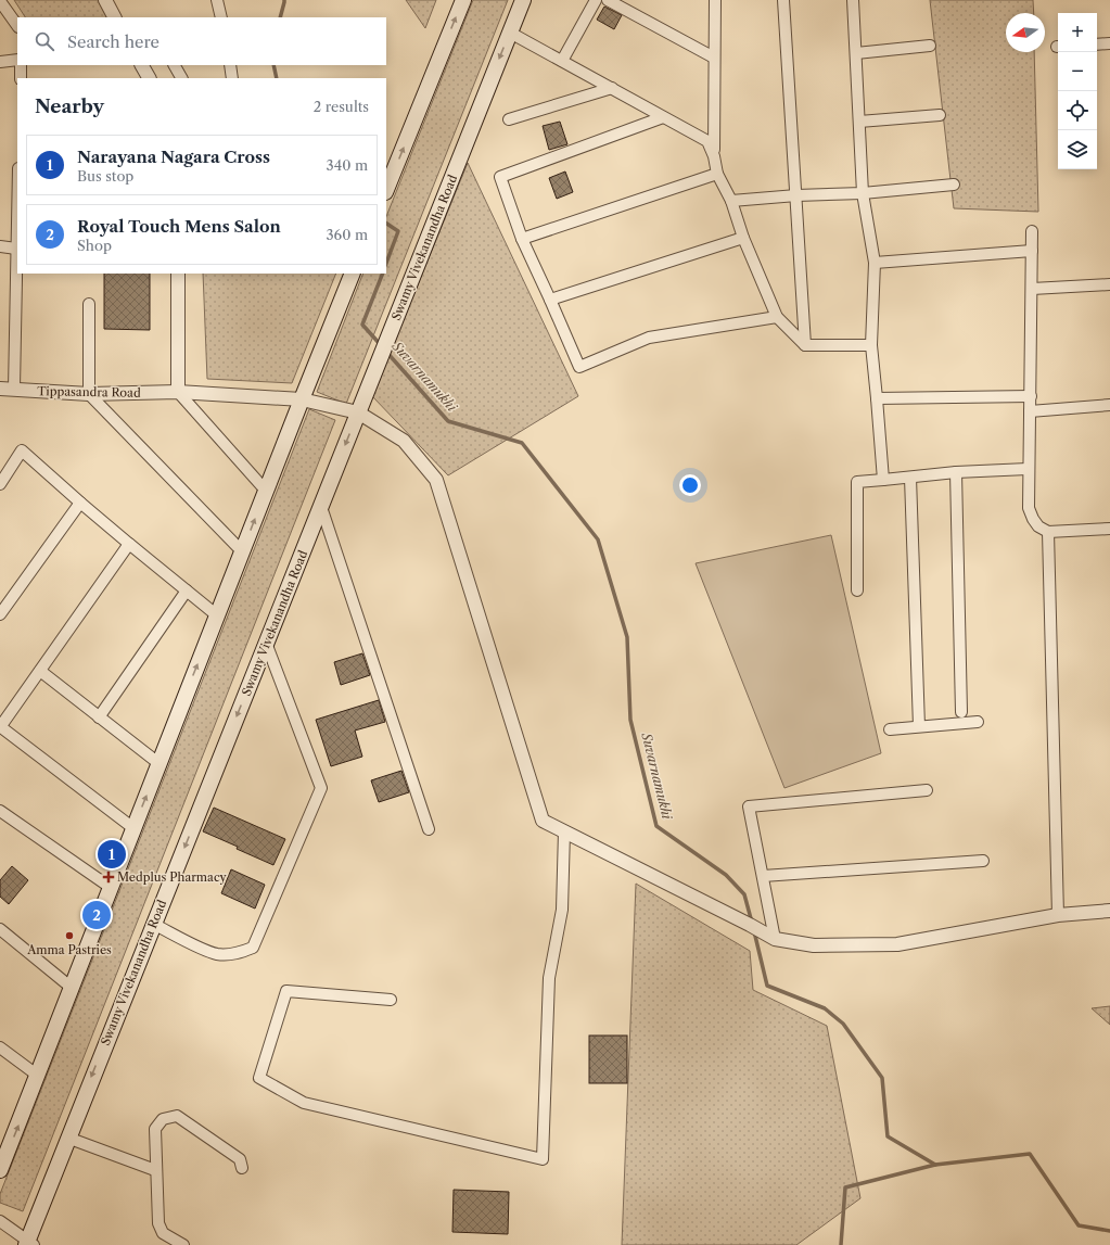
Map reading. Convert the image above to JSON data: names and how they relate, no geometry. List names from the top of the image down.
{
  "streets": {
    "main road": ["Swamy Vivekanandha Road"],
    "street": ["Tippasandra Road"]
  },
  "crossings": [
    ["Swamy Vivekanandha Road", "Tippasandra Road"]
  ],
  "water": ["Suvarnamukhi"],
  "places": {
    "health": ["Medplus Pharmacy"],
    "other": ["Amma Pastries"]
  },
  "north": "left",
  "page": {
    "map_buttons": ["+", "−"],
    "search": "Search here",
    "heading": ["Nearby", "2 results"],
    "list": [
      {
        "mark": "1",
        "name": "Narayana Nagara Cross",
        "note": "Bus stop",
        "value": "340 m"
      },
      {
        "mark": "2",
        "name": "Royal Touch Mens Salon",
        "note": "Shop",
        "value": "360 m"
      }
    ],
    "pins": ["1", "2"]
  }
}
